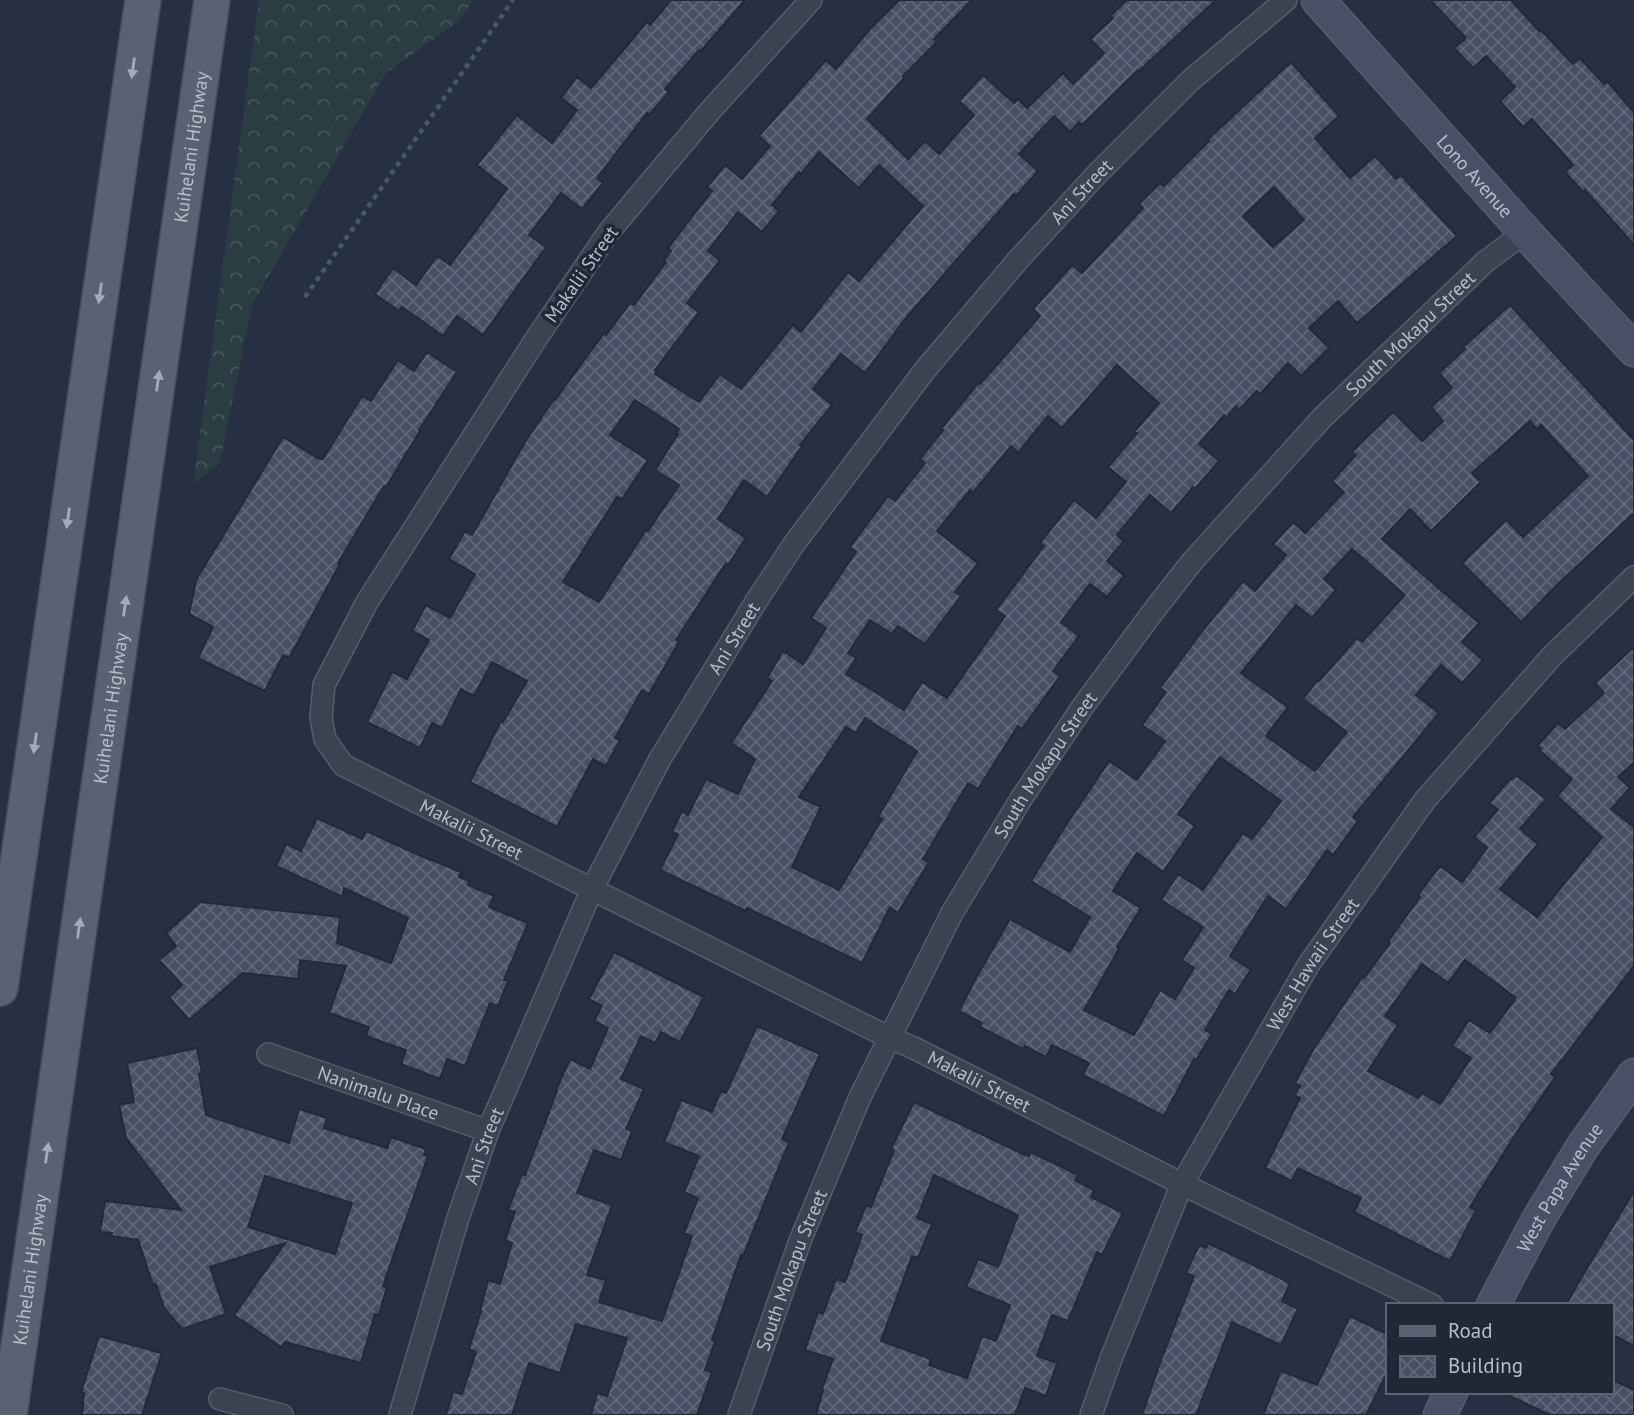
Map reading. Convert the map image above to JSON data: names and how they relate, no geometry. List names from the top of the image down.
{
  "streets": {
    "main road": ["Kuihelani Highway"],
    "street": [
      "Lono Avenue",
      "Ani Street",
      "Makalii Street",
      "South Mokapu Street",
      "West Hawaii Street",
      "Nanimalu Place",
      "West Papa Avenue"
    ]
  },
  "crossings": [
    ["Lono Avenue", "South Mokapu Street"],
    ["Ani Street", "Makalii Street"],
    ["Ani Street", "Nanimalu Place"],
    ["Makalii Street", "South Mokapu Street"],
    ["Makalii Street", "West Hawaii Street"]
  ],
  "legend": ["Road", "Building"]
}
